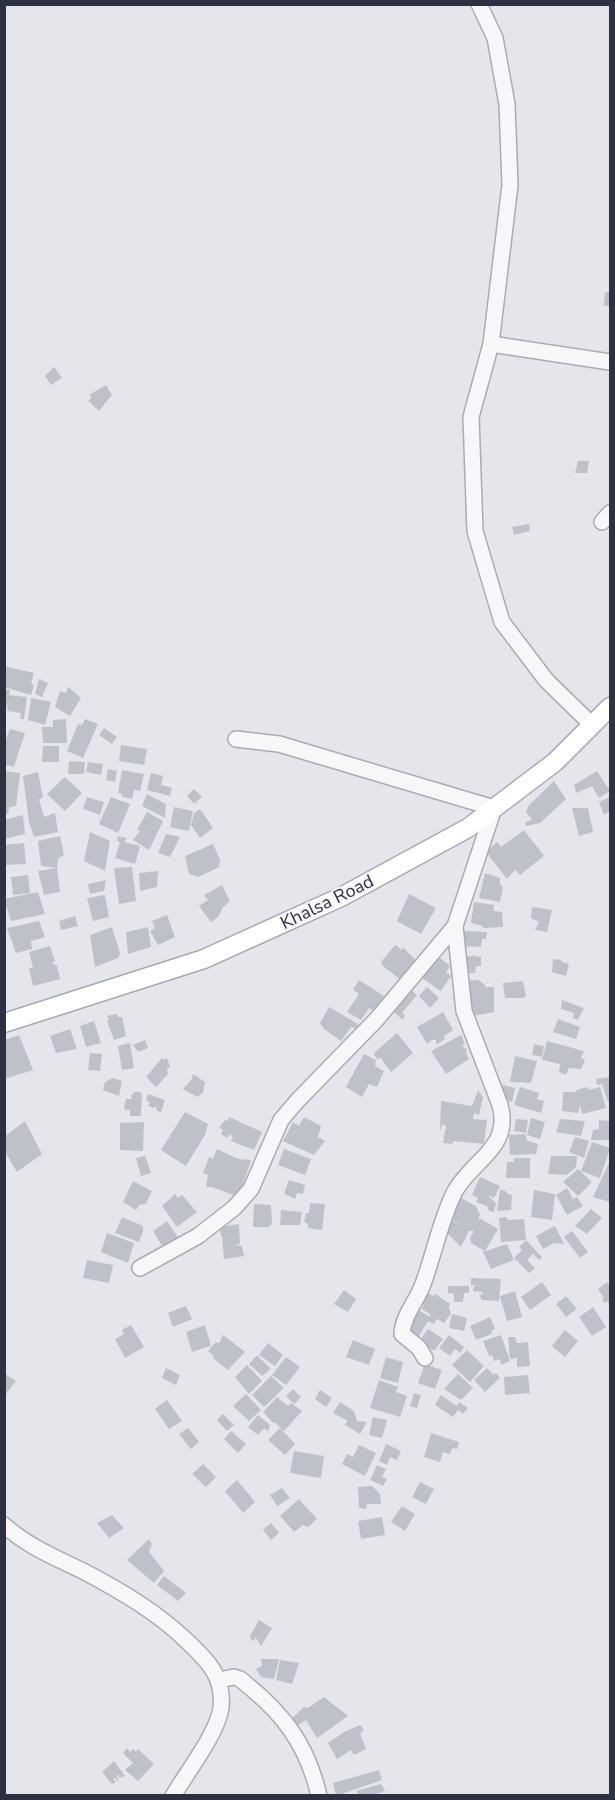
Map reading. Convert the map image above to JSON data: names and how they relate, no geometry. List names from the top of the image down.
{
  "streets": {
    "main road": ["Khalsa Road"]
  }
}
